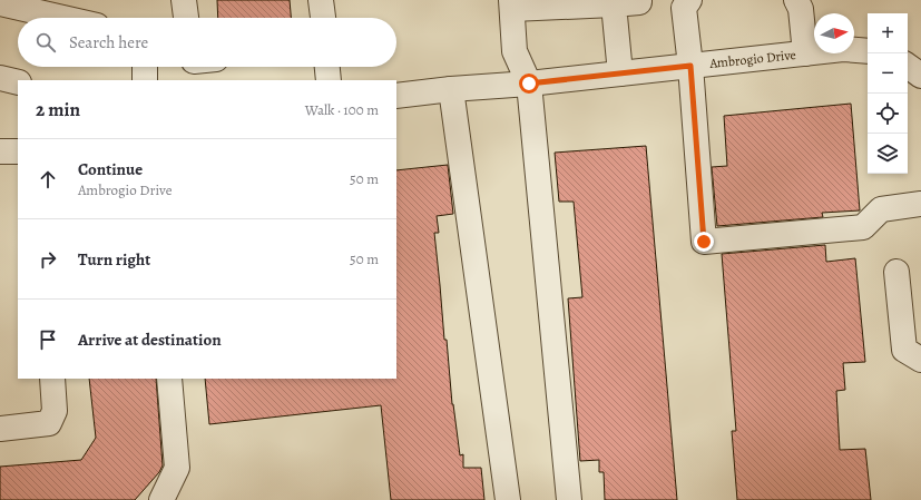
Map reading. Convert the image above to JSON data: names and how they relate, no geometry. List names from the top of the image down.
{
  "streets": {
    "lane": ["Ambrogio Drive"]
  },
  "north": "right",
  "page": {
    "map_buttons": ["+", "−"],
    "search": "Search here",
    "heading": ["2 min", "Walk · 100 m"],
    "list": [
      ["Continue", "Ambrogio Drive", "50 m"],
      ["Turn right", "50 m"],
      "Arrive at destination"
    ]
  }
}
